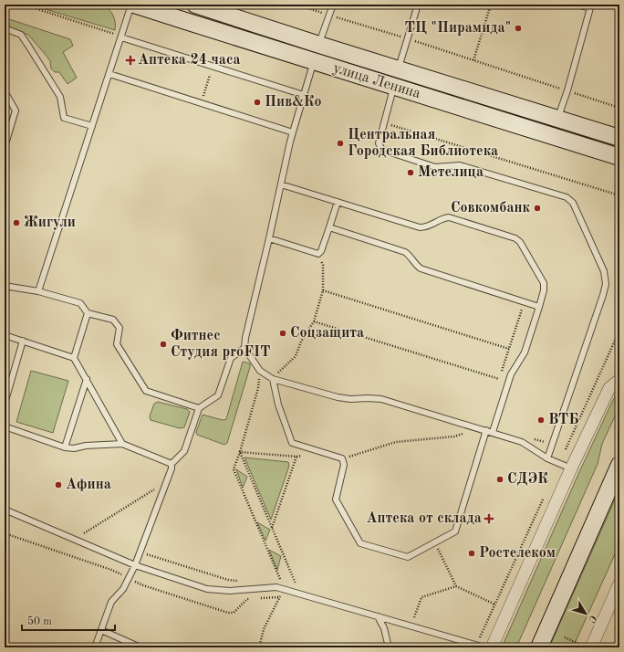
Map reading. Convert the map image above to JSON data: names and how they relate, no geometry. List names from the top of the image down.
{
  "streets": {
    "main road": ["улица Ленина"]
  },
  "places": {
    "other": [
      "ТЦ \"Пирамида\"",
      "Пив&Ко",
      "Центральная Городская Библиотека",
      "Метелица",
      "Совкомбанк",
      "Жигули",
      "Соцзащита",
      "Фитнес Студия proFIT",
      "ВТБ",
      "СДЭК",
      "Афина",
      "Ростелеком"
    ],
    "health": ["Аптека 24 часа", "Аптека от склада"]
  },
  "scale_bar": "50 m",
  "north": "bottom right"
}
